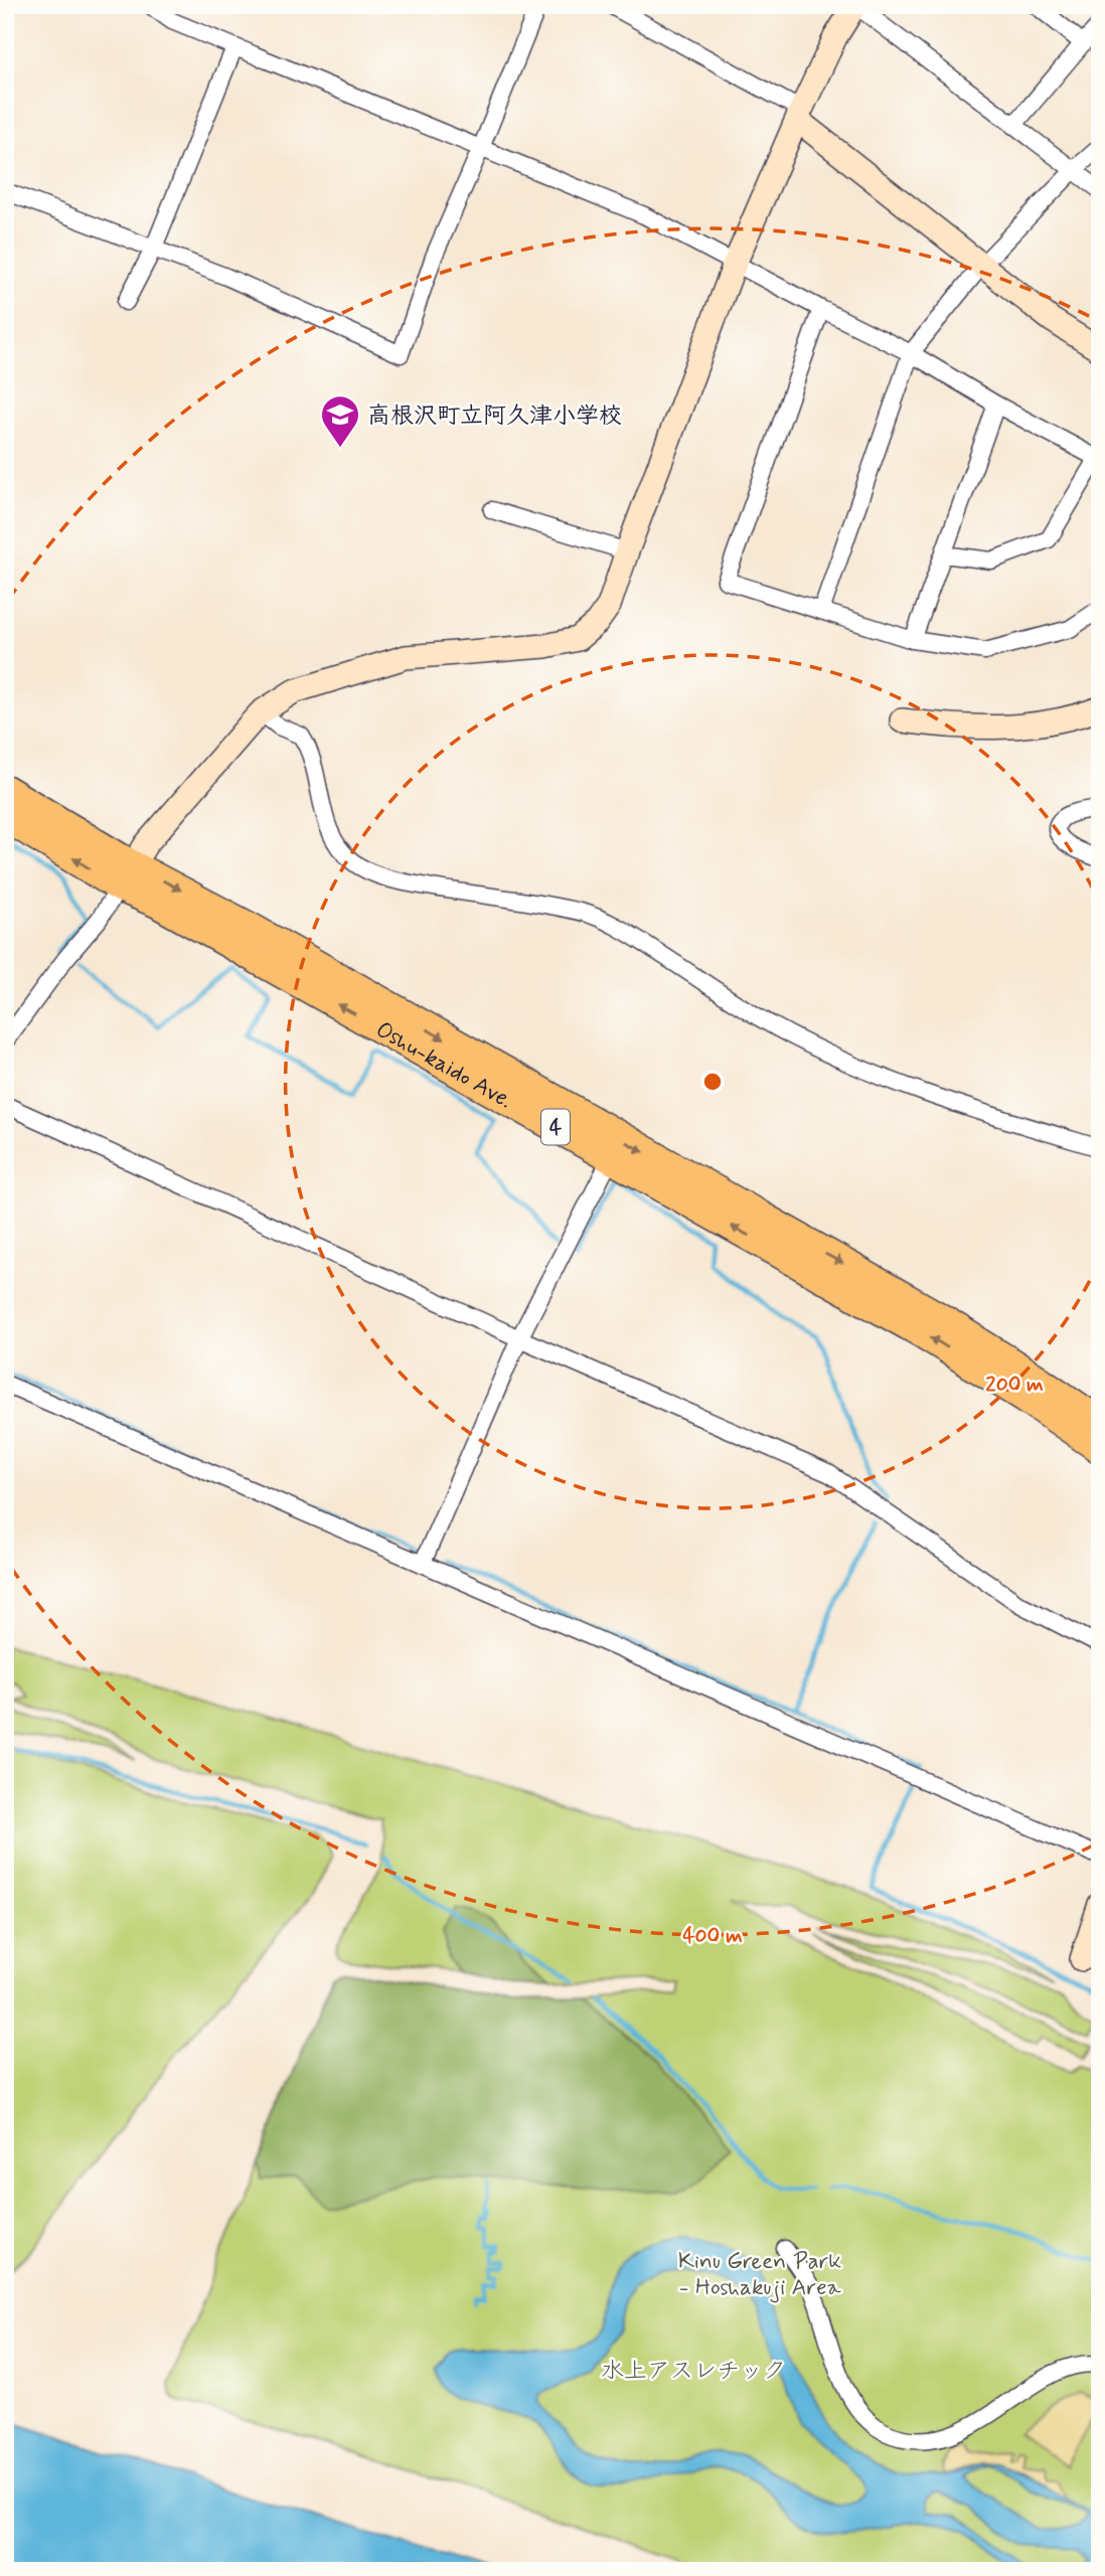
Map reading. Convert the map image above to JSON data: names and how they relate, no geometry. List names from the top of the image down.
{
  "streets": {
    "highway": ["Oshu-kaido Ave.", "4"]
  },
  "parks": ["Kinu Green Park - Hoshakuji Area", "水上アスレチック"],
  "places": {
    "school or university": ["高根沢町立阿久津小学校"]
  },
  "rings": ["200 m", "400 m"]
}
